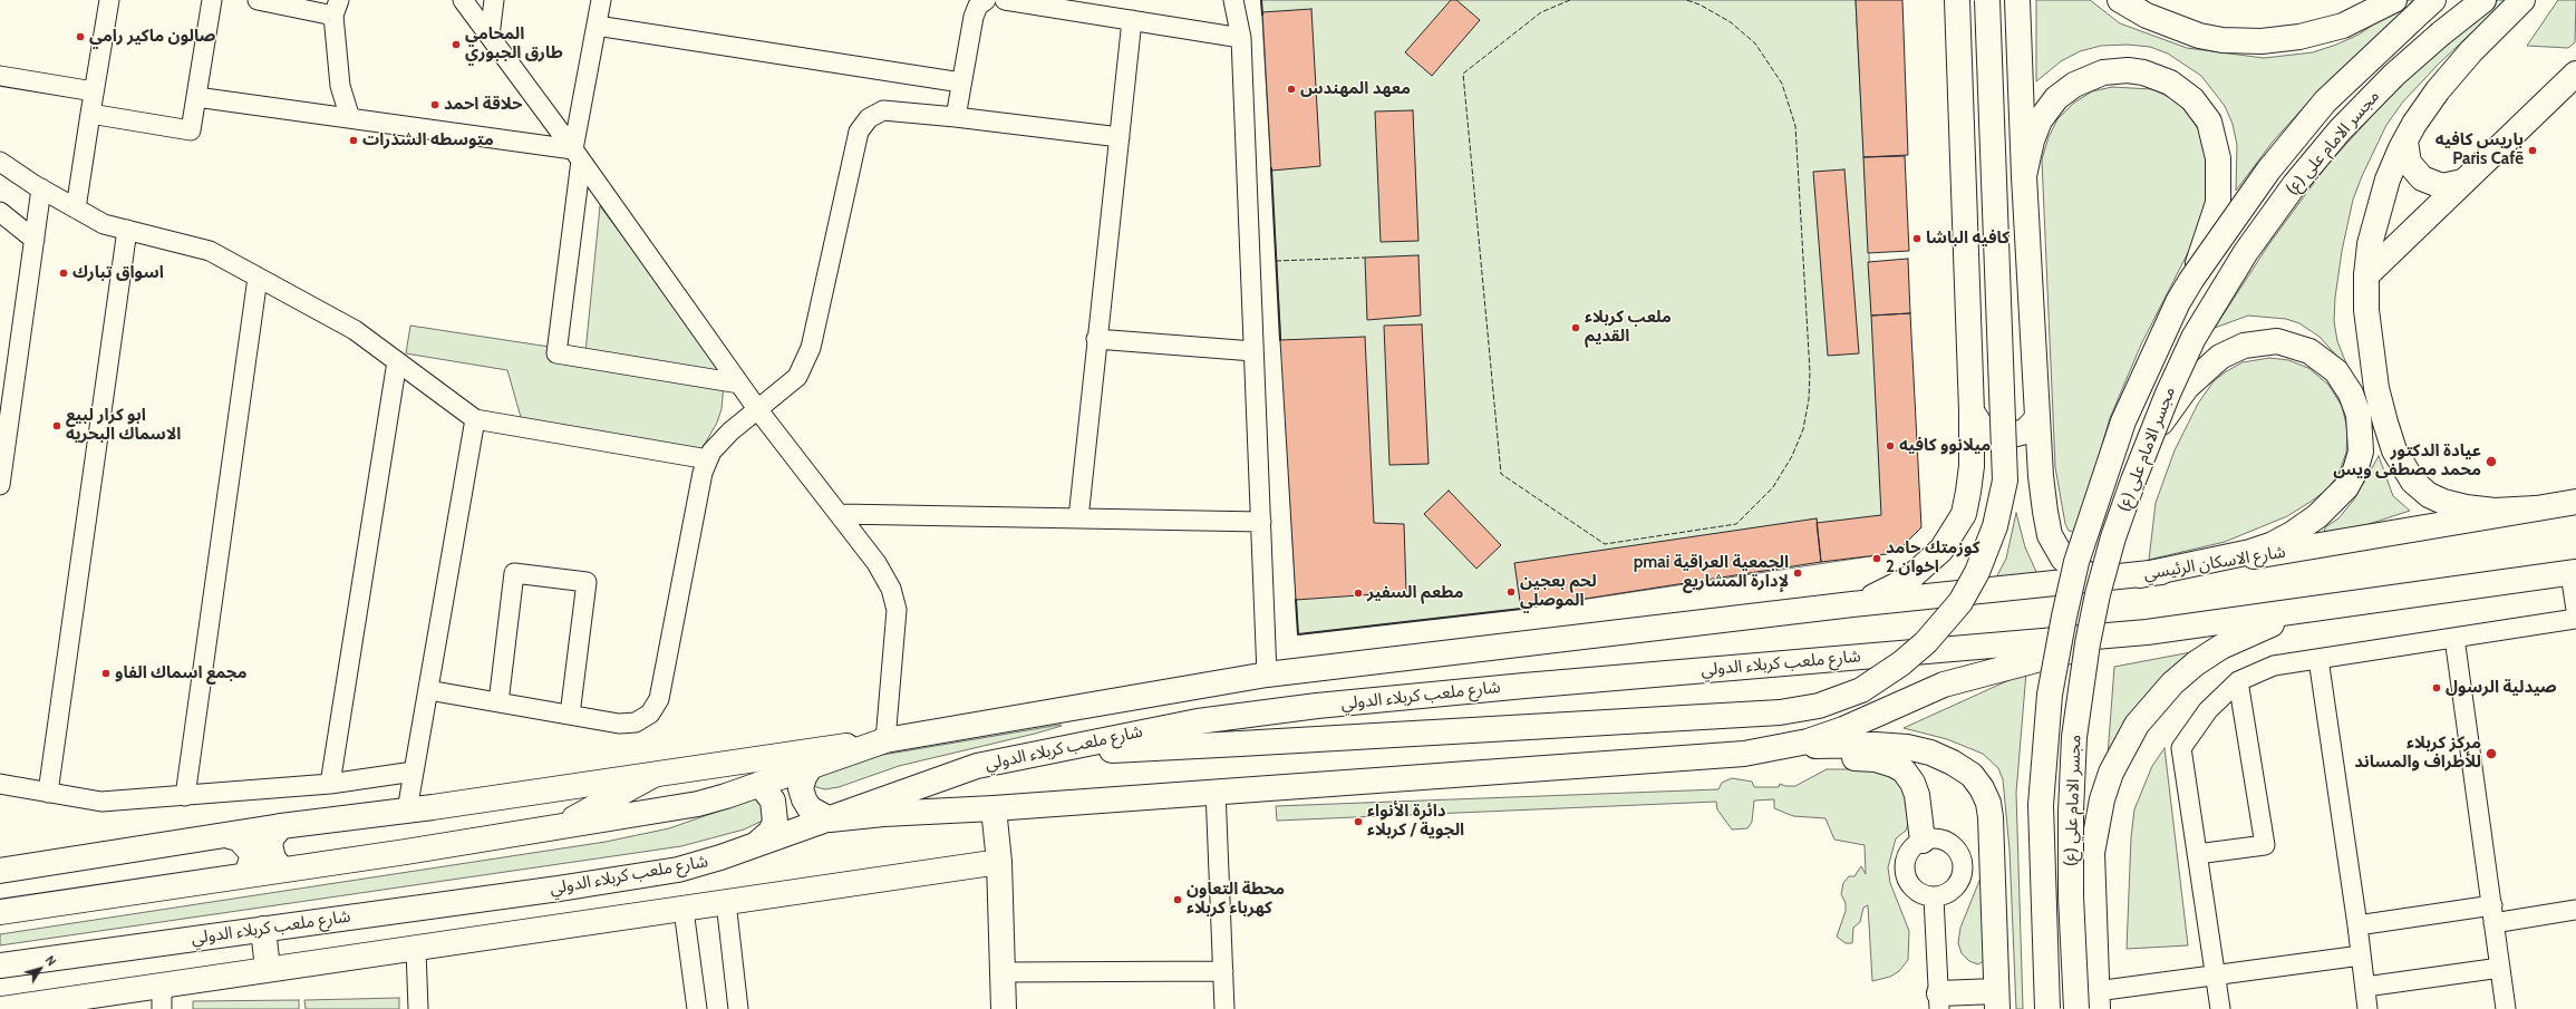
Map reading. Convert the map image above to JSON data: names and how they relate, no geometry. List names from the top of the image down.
{
  "streets": {
    "main road": ["مجسر الامام علي (ع)", "شارع الاسكان الرئيسي", "شارع ملعب كربلاء الدولي"]
  },
  "crossings": [
    ["شارع الاسكان الرئيسي", "شارع ملعب كربلاء الدولي"]
  ],
  "places": [
    "صالون ماكير رامي",
    "المحامي طارق الجبوري",
    "معهد المهندس",
    "حلاقة احمد",
    "متوسطه الشذرات",
    "باريس كافيه Paris Cafē",
    "كافيه الباشا",
    "اسواق تبارك",
    "ملعب كربلاء القديم",
    "ابو كرار لبيع الاسماك البحريه",
    "ميلانوو كافيه",
    "عيادة الدكتور محمد مصطفى ويس",
    "كوزمتك حامد اخوان 2",
    "pmai الجمعية العراقية لإدارة المشاريع",
    "لحم بعجين الموصلي",
    "مطعم السفير",
    "مجمع اسماك الفاو",
    "صيدلية الرسول",
    "مركز كربلاء للأطراف والمساند",
    "دائرة الأنواء الجوية / كربلاء",
    "محطة التعاون كهرباء كربلاء"
  ],
  "north": "top right"
}
